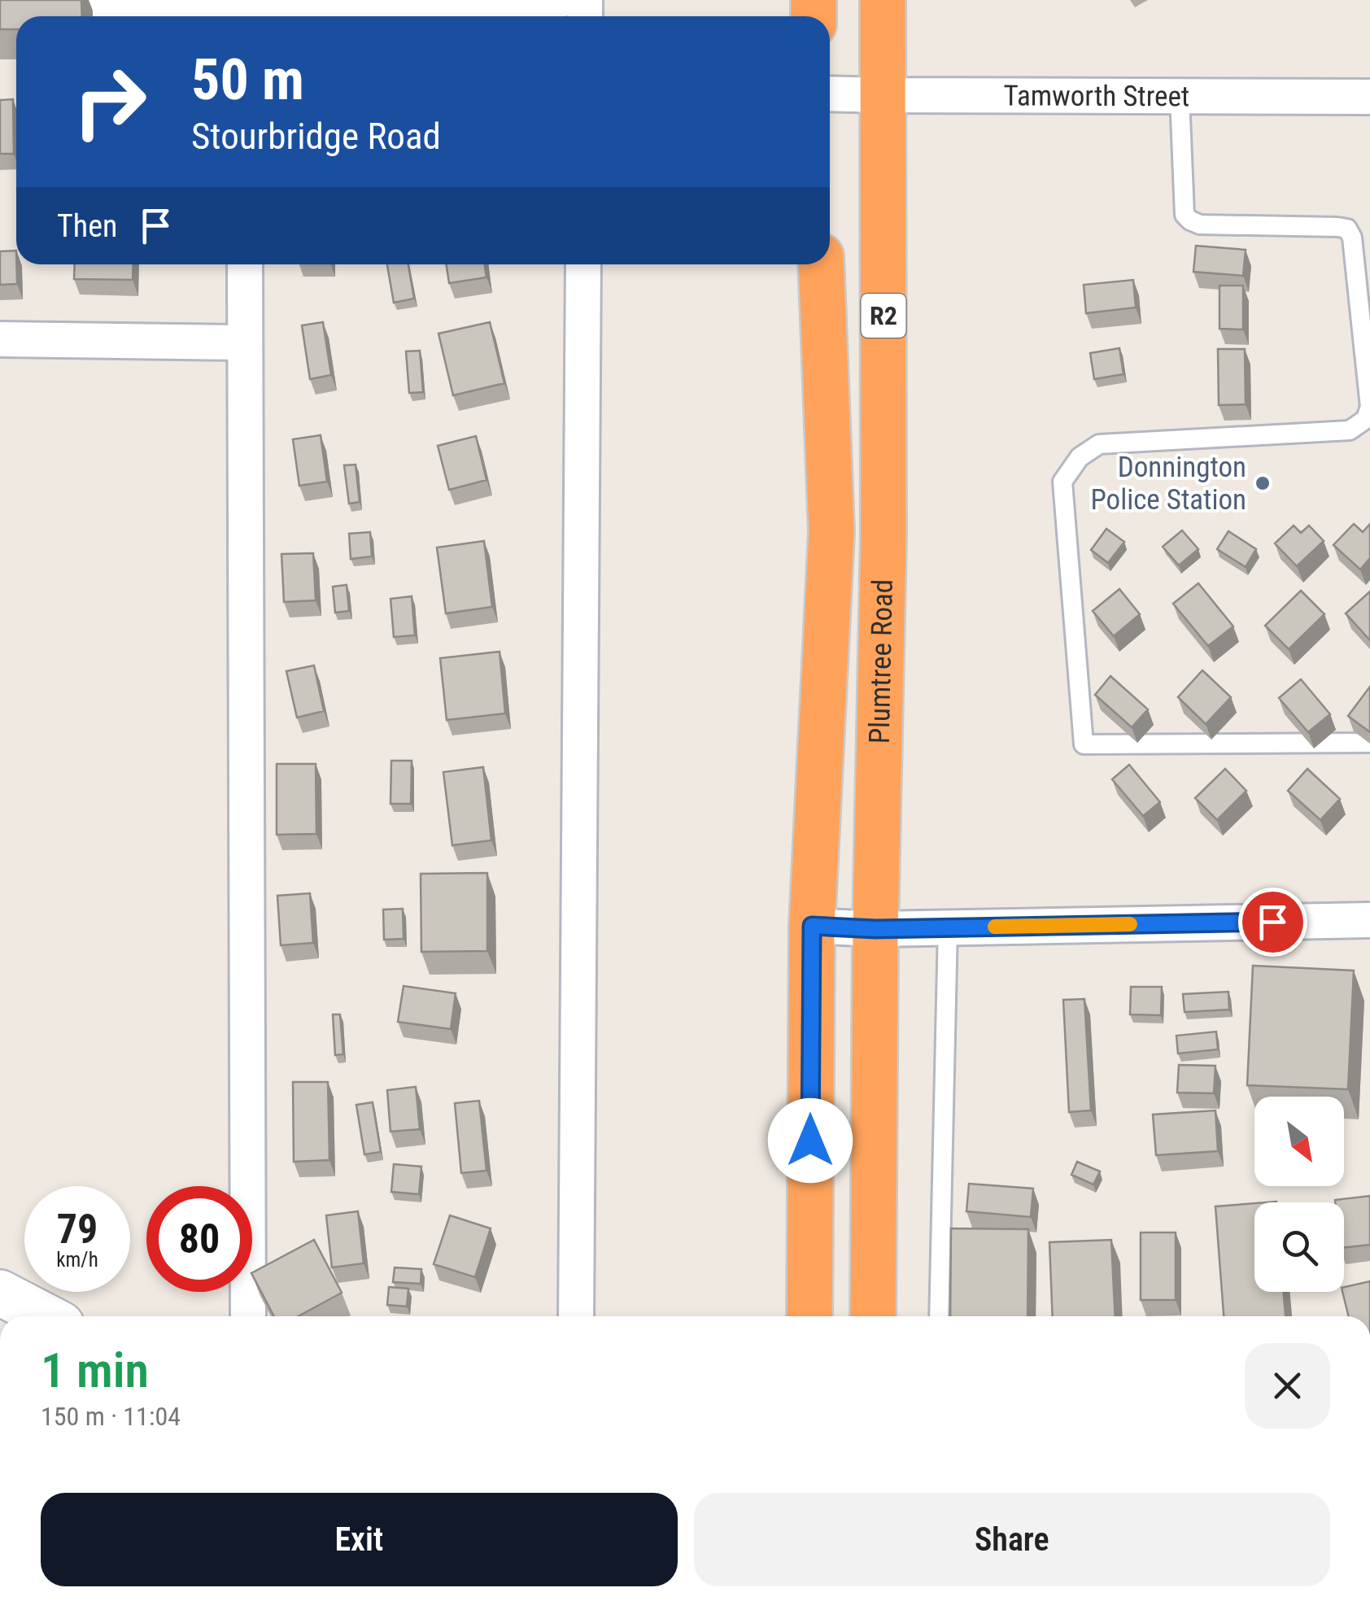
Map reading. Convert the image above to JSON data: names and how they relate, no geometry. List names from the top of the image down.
{
  "streets": {
    "highway": ["R2", "Plumtree Road"],
    "street": ["Tamworth Street"]
  },
  "crossings": [
    ["Tamworth Street", "Plumtree Road"]
  ],
  "places": ["Donnington Police Station"],
  "north": "bottom right",
  "page": {
    "turn": ["50 m", "Stourbridge Road"],
    "then": "Then",
    "speed": "79 km/h",
    "limit": "80",
    "heading": ["1 min", "150 m · 11:04"],
    "buttons": ["Exit", "Share"]
  }
}
